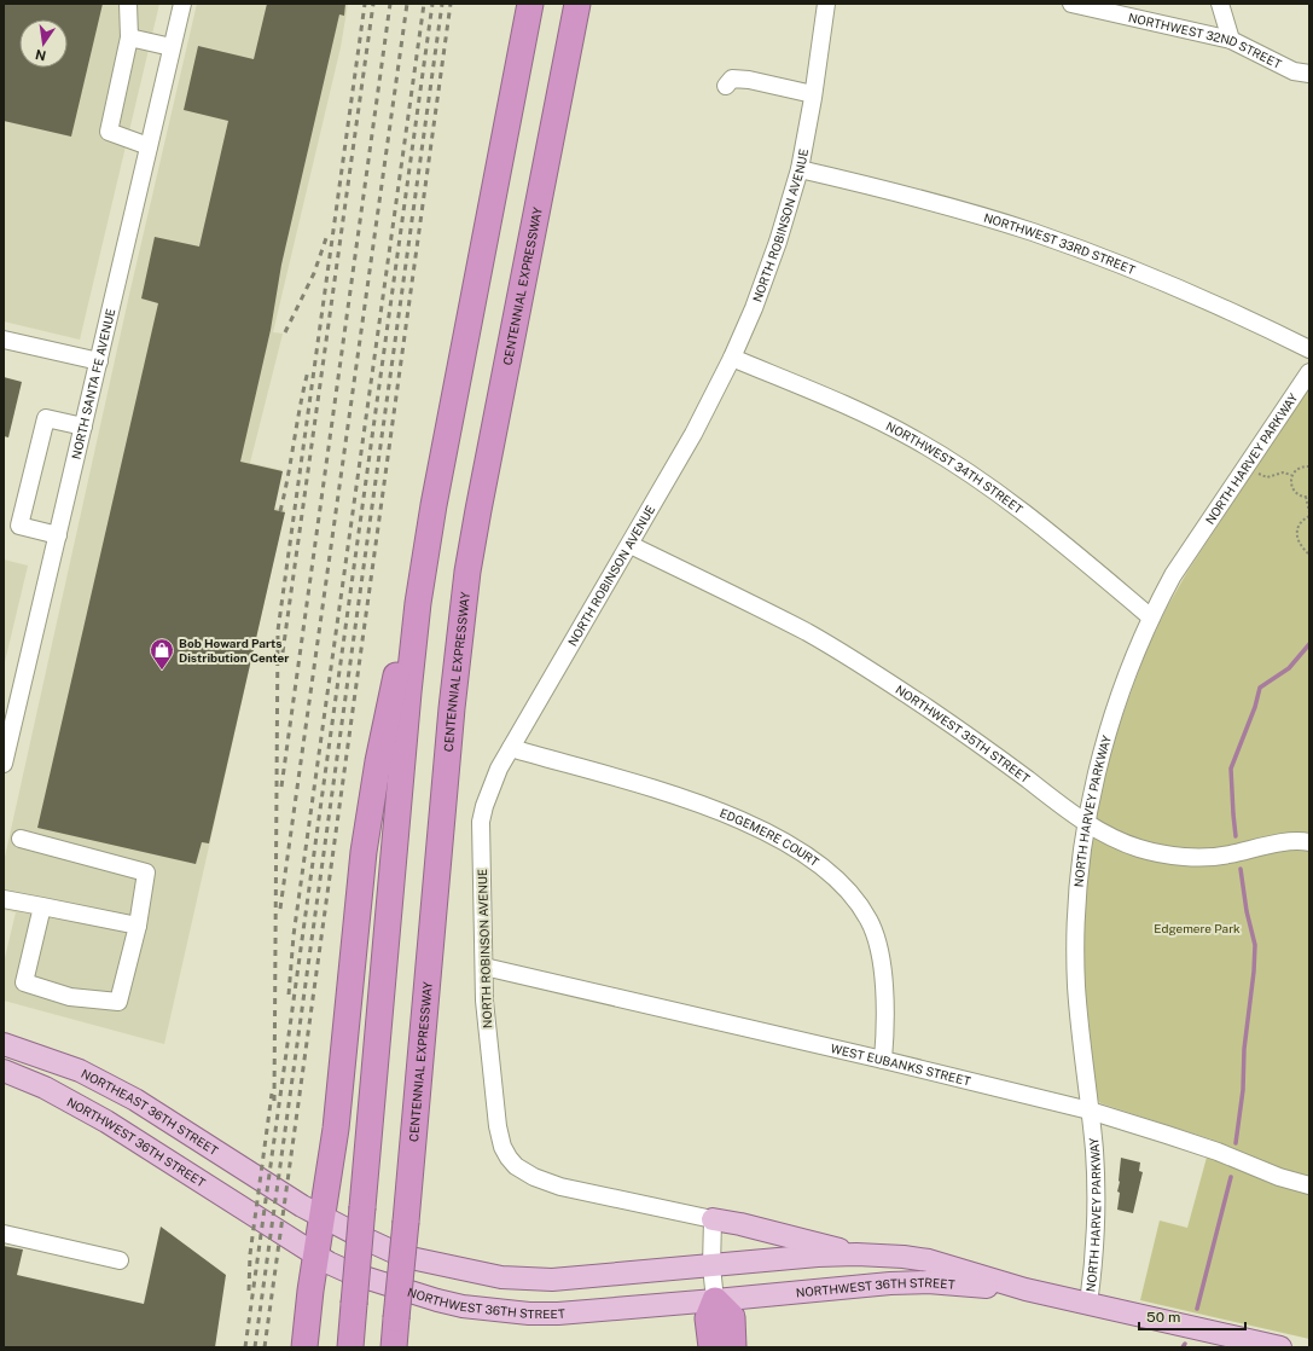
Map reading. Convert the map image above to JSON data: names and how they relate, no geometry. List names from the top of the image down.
{
  "streets": {
    "highway": ["CENTENNIAL EXPRESSWAY"],
    "main road": ["NORTHEAST 36TH STREET", "NORTHWEST 36TH STREET"],
    "street": [
      "NORTHWEST 32ND STREET",
      "NORTH ROBINSON AVENUE",
      "NORTHWEST 33RD STREET",
      "NORTH SANTA FE AVENUE",
      "NORTH HARVEY PARKWAY",
      "NORTHWEST 34TH STREET",
      "NORTHWEST 35TH STREET",
      "EDGEMERE COURT",
      "WEST EUBANKS STREET"
    ]
  },
  "crossings": [
    ["NORTH ROBINSON AVENUE", "NORTHWEST 33RD STREET"],
    ["NORTH ROBINSON AVENUE", "NORTHWEST 34TH STREET"],
    ["NORTH ROBINSON AVENUE", "NORTHWEST 35TH STREET"],
    ["NORTH ROBINSON AVENUE", "EDGEMERE COURT"],
    ["NORTH ROBINSON AVENUE", "WEST EUBANKS STREET"],
    ["NORTH HARVEY PARKWAY", "NORTHWEST 34TH STREET"],
    ["NORTH HARVEY PARKWAY", "NORTHWEST 35TH STREET"],
    ["NORTH HARVEY PARKWAY", "WEST EUBANKS STREET"],
    ["NORTH HARVEY PARKWAY", "NORTHWEST 36TH STREET"],
    ["EDGEMERE COURT", "WEST EUBANKS STREET"],
    ["NORTHEAST 36TH STREET", "NORTHWEST 36TH STREET"]
  ],
  "parks": ["Edgemere Park"],
  "places": {
    "shop": ["Bob Howard Parts Distribution Center"]
  },
  "scale_bar": "50 m",
  "north": "bottom"
}
